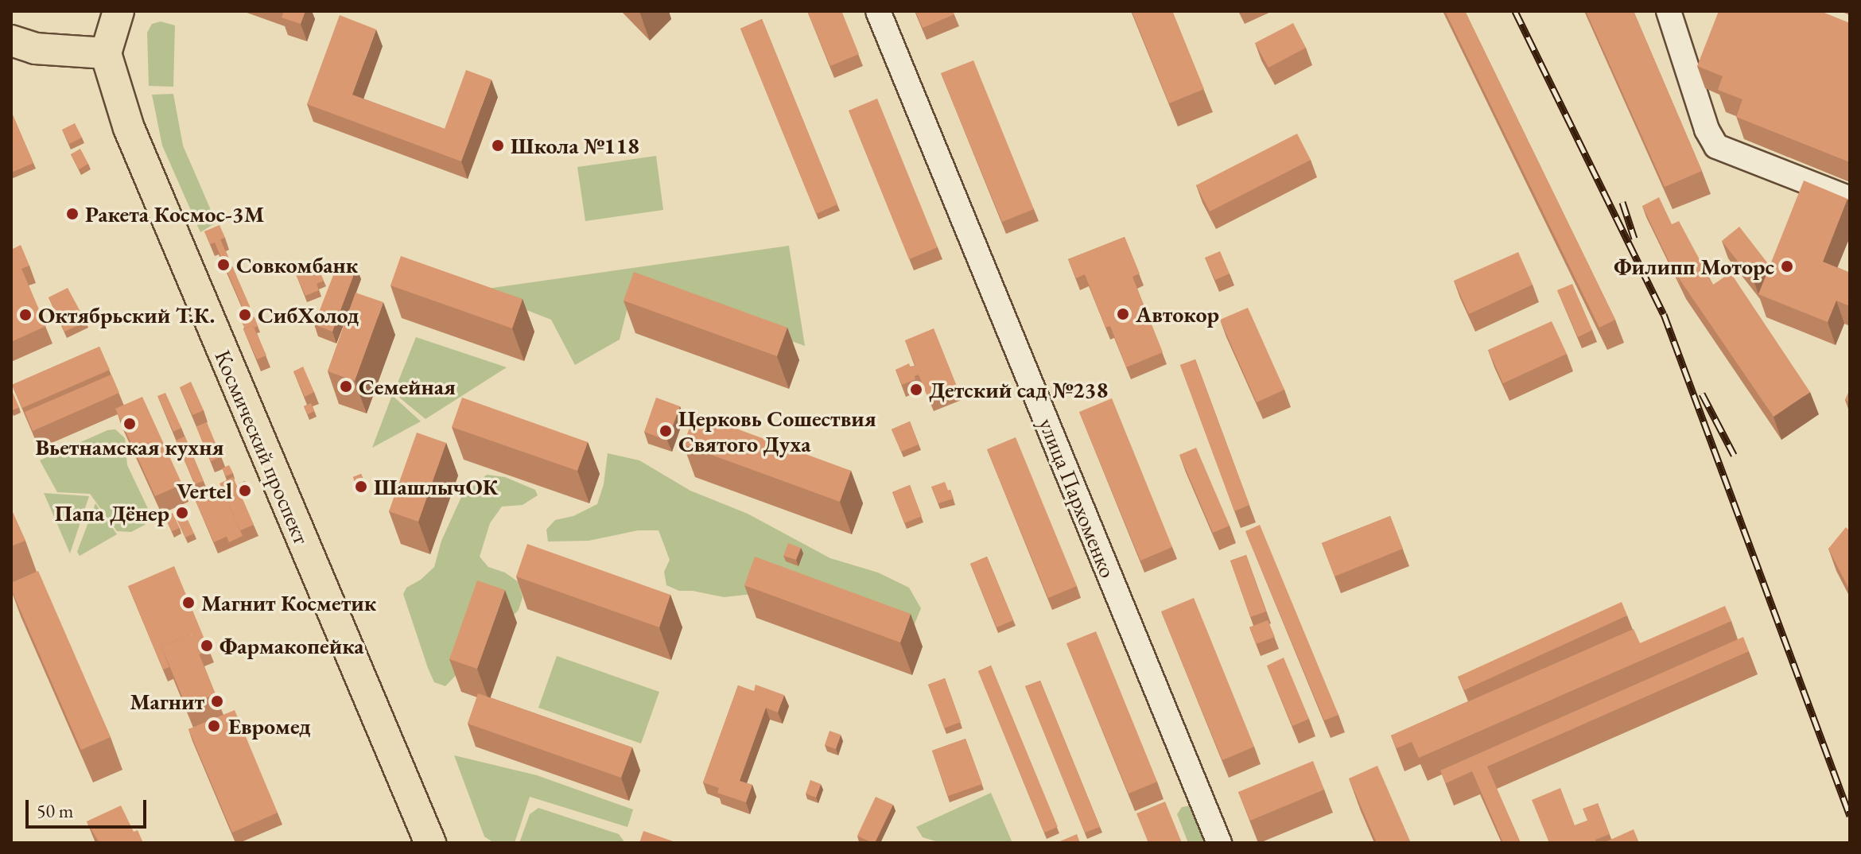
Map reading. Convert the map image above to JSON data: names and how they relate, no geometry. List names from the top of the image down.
{
  "streets": {
    "main road": ["Космический проспект"],
    "street": ["улица Пархоменко"]
  },
  "places": [
    "Школа №118",
    "Ракета Космос-3М",
    "Совкомбанк",
    "Филипп Моторс",
    "Автокор",
    "Октябрьский Т.К.",
    "СибХолод",
    "Семейная",
    "Детский сад №238",
    "Вьетнамская кухня",
    "Церковь Сошествия Святого Духа",
    "ШашлычОК",
    "Vertel",
    "Папа Дёнер",
    "Магнит Косметик",
    "Фармакопейка",
    "Магнит",
    "Евромед"
  ],
  "scale_bar": "50 m"
}
